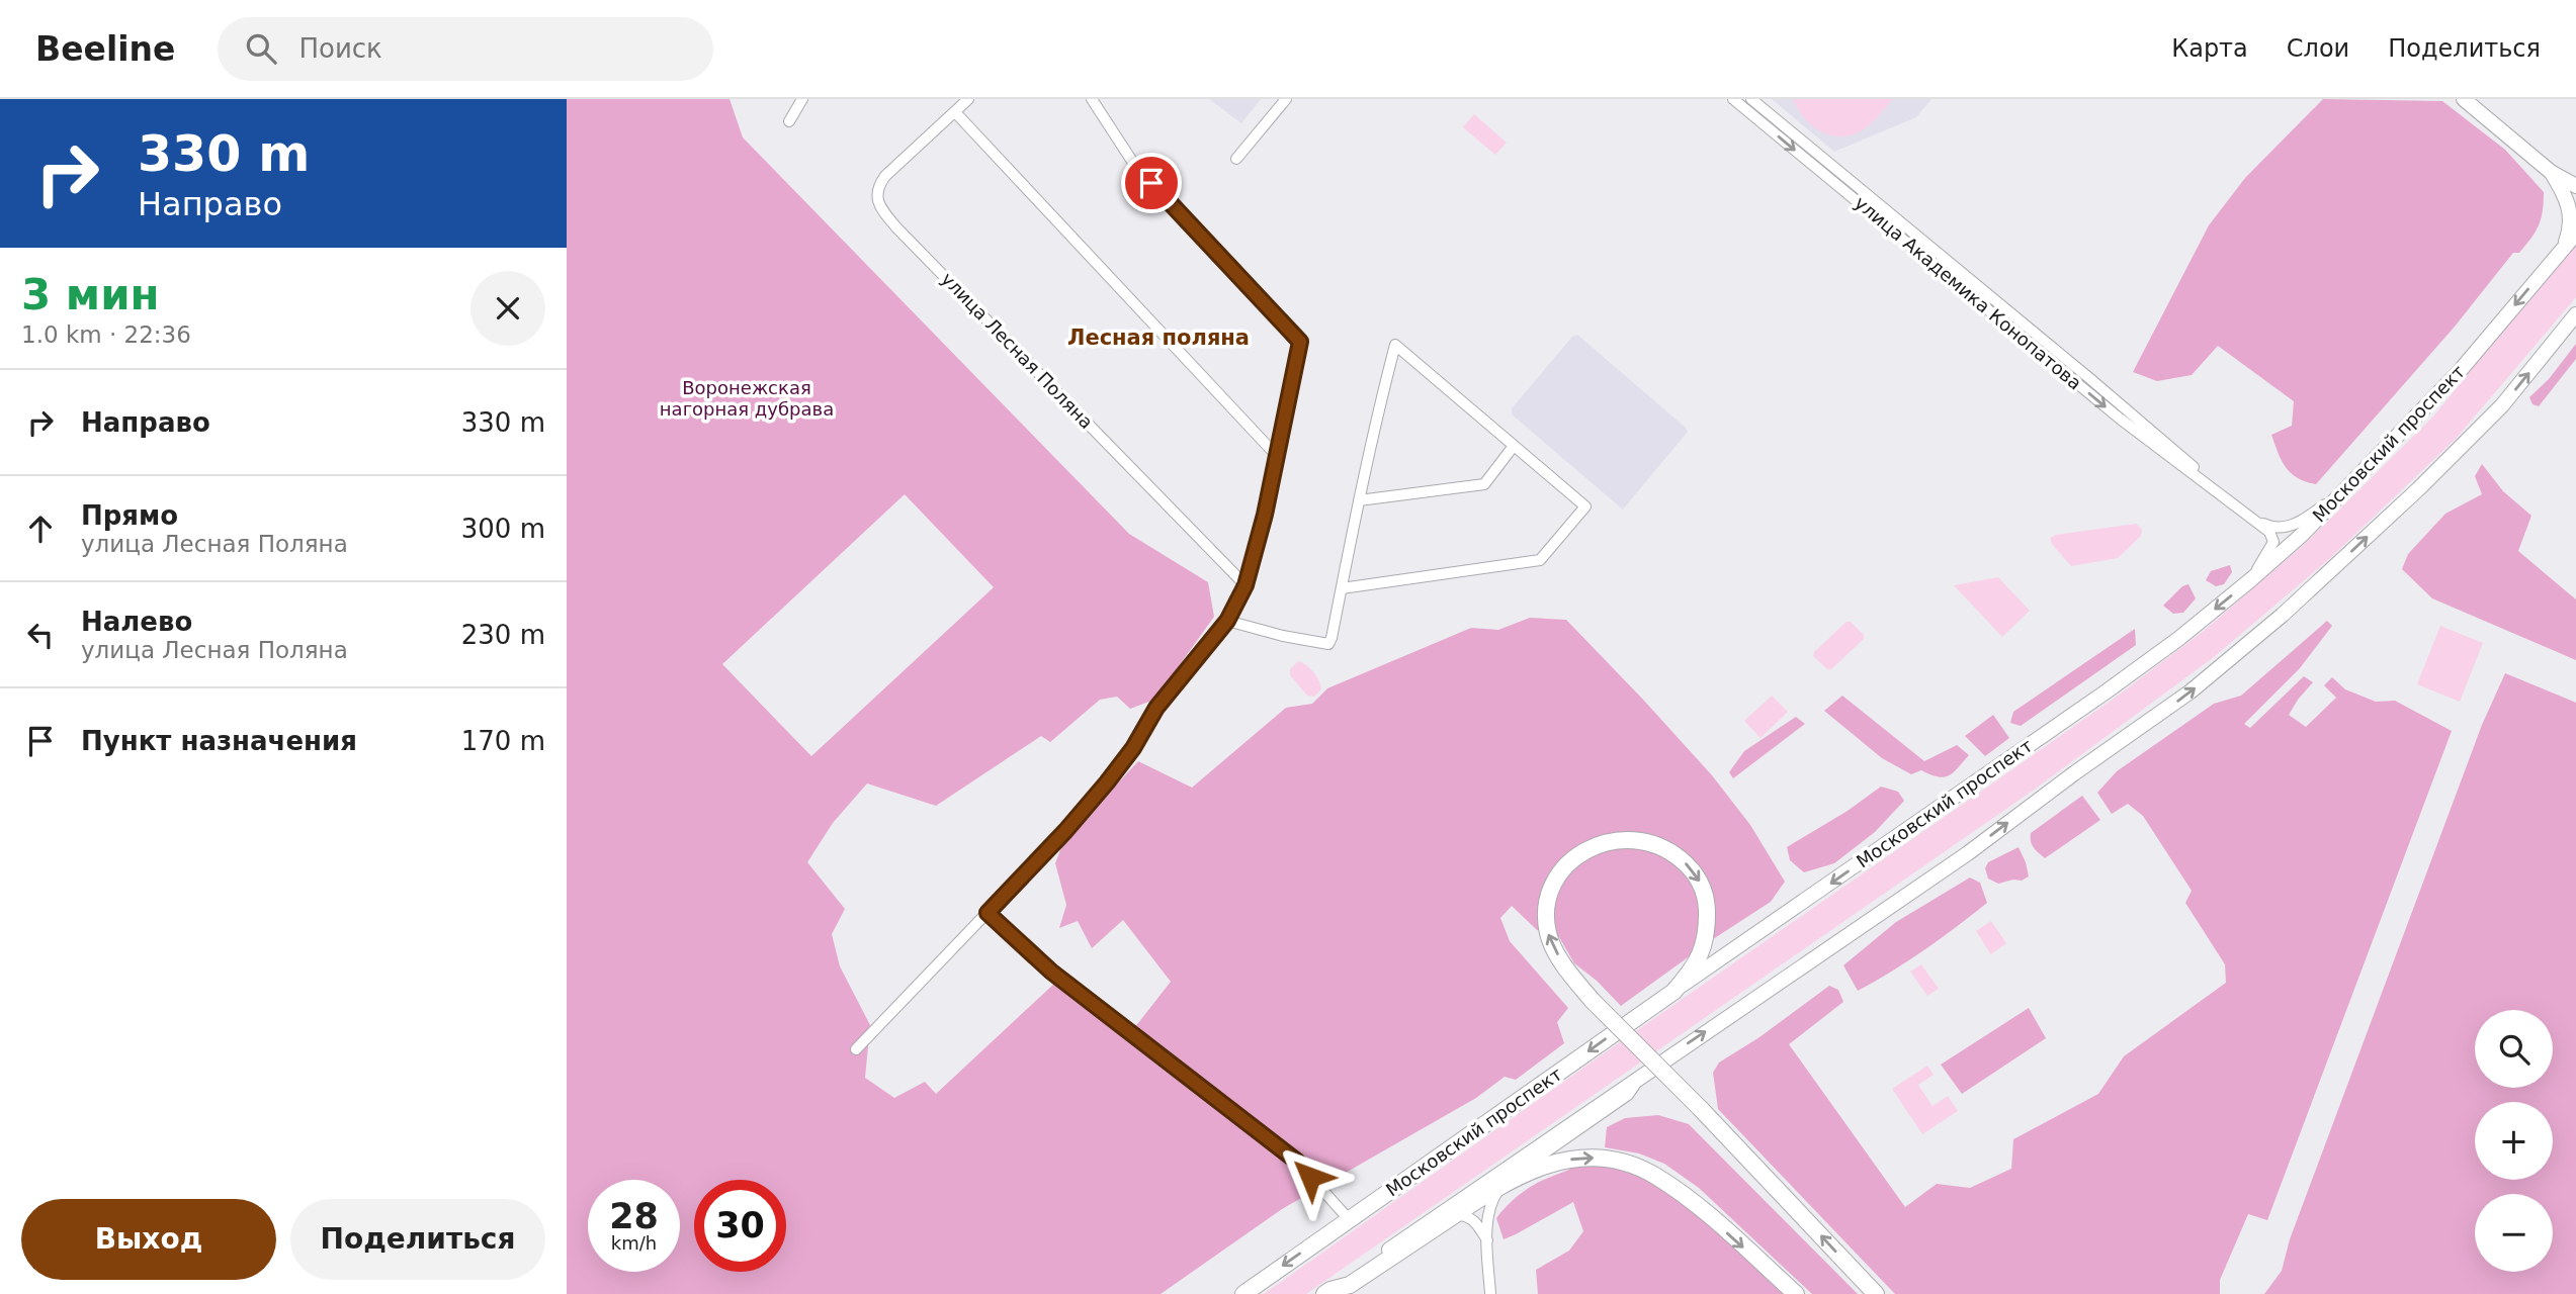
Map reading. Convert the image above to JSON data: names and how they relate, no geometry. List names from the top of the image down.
{
  "streets": {
    "highway": ["Московский проспект"],
    "street": ["улица Академика Конопатова", "улица Лесная Поляна"]
  },
  "districts": ["Лесная поляна"],
  "parks": ["Воронежская нагорная дубрава"],
  "page": {
    "header": "Beeline",
    "search": "Поиск",
    "nav": ["Карта", "Слои", "Поделиться"],
    "turn": ["330 m", "Направо"],
    "heading": ["3 мин", "1.0 km · 22:36"],
    "list": [
      {
        "name": "Направо",
        "value": "330 m"
      },
      {
        "name": "Прямо",
        "note": "улица Лесная Поляна",
        "value": "300 m"
      },
      {
        "name": "Налево",
        "note": "улица Лесная Поляна",
        "value": "230 m"
      },
      {
        "name": "Пункт назначения",
        "value": "170 m"
      }
    ],
    "map_buttons": ["+", "−"],
    "speed": "28 km/h",
    "limit": "30",
    "buttons": ["Выход", "Поделиться"]
  }
}
